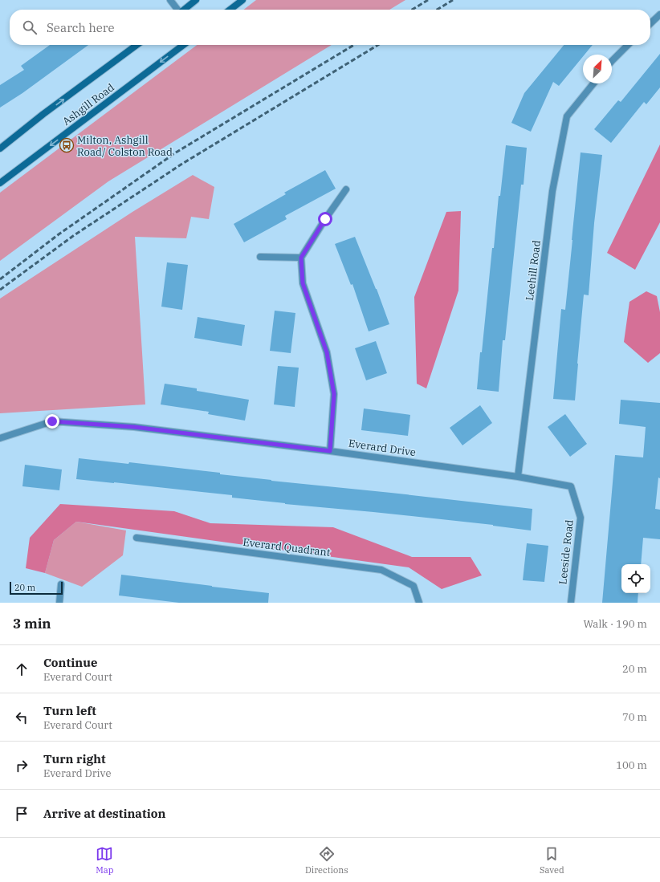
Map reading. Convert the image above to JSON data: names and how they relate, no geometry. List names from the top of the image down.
{
  "streets": {
    "street": [
      "Ashgill Road",
      "Leehill Road",
      "Everard Drive",
      "Everard Quadrant",
      "Leeside Road"
    ]
  },
  "crossings": [
    ["Leehill Road", "Everard Drive"],
    ["Everard Drive", "Leeside Road"]
  ],
  "places": {
    "bus stop": ["Milton, Ashgill Road/ Colston Road"]
  },
  "scale_bar": "20 m",
  "north": "top right",
  "page": {
    "search": "Search here",
    "scale": "20 m",
    "heading": ["3 min", "Walk · 190 m"],
    "list": [
      ["Continue", "Everard Court", "20 m"],
      ["Turn left", "Everard Court", "70 m"],
      ["Turn right", "Everard Drive", "100 m"],
      "Arrive at destination"
    ],
    "nav": ["Map", "Directions", "Saved"]
  }
}
